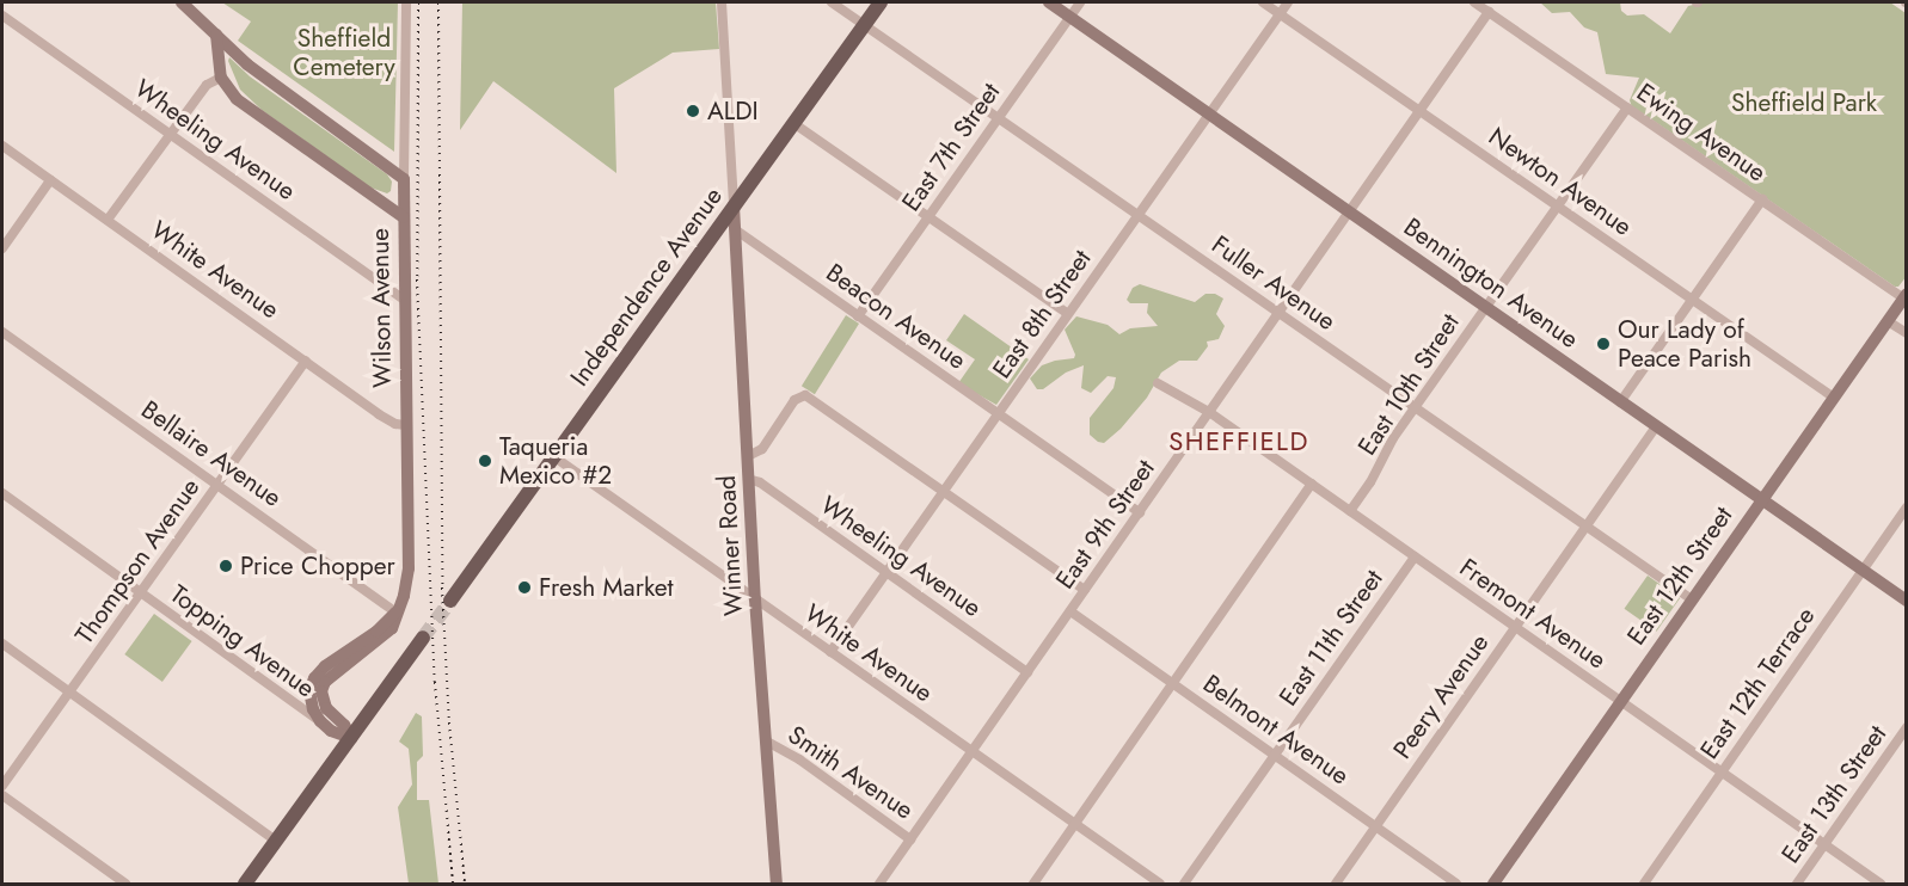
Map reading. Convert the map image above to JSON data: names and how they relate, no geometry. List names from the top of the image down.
{
  "streets": {
    "main road": [
      "Bennington Avenue",
      "Independence Avenue",
      "Wilson Avenue",
      "Winner Road",
      "East 12th Street"
    ],
    "street": [
      "Ewing Avenue",
      "Wheeling Avenue",
      "East 7th Street",
      "Newton Avenue",
      "White Avenue",
      "Fuller Avenue",
      "East 8th Street",
      "Beacon Avenue",
      "East 10th Street",
      "Bellaire Avenue",
      "East 9th Street",
      "Thompson Avenue",
      "Fremont Avenue",
      "East 11th Street",
      "Topping Avenue",
      "East 12th Terrace",
      "Peery Avenue",
      "Belmont Avenue",
      "Smith Avenue",
      "East 13th Street"
    ]
  },
  "crossings": [
    ["Ewing Avenue", "East 10th Street"],
    ["Ewing Avenue", "East 9th Street"],
    ["Ewing Avenue", "East 12th Street"],
    ["Wheeling Avenue", "Wilson Avenue"],
    ["Wheeling Avenue", "East 8th Street"],
    ["Wheeling Avenue", "East 9th Street"],
    ["Wheeling Avenue", "Winner Road"],
    ["East 7th Street", "Fuller Avenue"],
    ["East 7th Street", "Bennington Avenue"],
    ["East 7th Street", "Beacon Avenue"],
    ["Newton Avenue", "East 8th Street"],
    ["Newton Avenue", "East 10th Street"],
    ["Newton Avenue", "East 9th Street"],
    ["Newton Avenue", "East 12th Street"],
    ["White Avenue", "Independence Avenue"],
    ["White Avenue", "Wilson Avenue"],
    ["White Avenue", "East 8th Street"],
    ["White Avenue", "East 9th Street"],
    ["White Avenue", "Winner Road"],
    ["White Avenue", "Thompson Avenue"],
    ["Fuller Avenue", "Independence Avenue"],
    ["Fuller Avenue", "East 8th Street"],
    ["Fuller Avenue", "East 10th Street"],
    ["Fuller Avenue", "East 9th Street"],
    ["Fuller Avenue", "East 12th Street"],
    ["Fuller Avenue", "Peery Avenue"],
    ["Bennington Avenue", "East 8th Street"],
    ["Bennington Avenue", "East 10th Street"],
    ["Bennington Avenue", "East 9th Street"],
    ["Bennington Avenue", "East 12th Street"],
    ["Bennington Avenue", "East 12th Terrace"],
    ["Bennington Avenue", "Peery Avenue"],
    ["Independence Avenue", "Winner Road"],
    ["Wilson Avenue", "Bellaire Avenue"],
    ["East 8th Street", "Beacon Avenue"],
    ["Beacon Avenue", "East 9th Street"],
    ["Beacon Avenue", "Winner Road"],
    ["East 10th Street", "Fremont Avenue"],
    ["Bellaire Avenue", "Thompson Avenue"],
    ["East 9th Street", "Fremont Avenue"],
    ["East 9th Street", "Belmont Avenue"],
    ["East 9th Street", "Smith Avenue"],
    ["Winner Road", "Smith Avenue"],
    ["Thompson Avenue", "Topping Avenue"],
    ["East 12th Street", "Fremont Avenue"],
    ["Fremont Avenue", "East 11th Street"],
    ["Fremont Avenue", "East 12th Terrace"],
    ["Fremont Avenue", "Peery Avenue"],
    ["Fremont Avenue", "East 13th Street"],
    ["East 11th Street", "Belmont Avenue"],
    ["Peery Avenue", "Belmont Avenue"]
  ],
  "districts": ["SHEFFIELD"],
  "parks": ["Sheffield Cemetery", "Sheffield Park"],
  "places": [
    "ALDI",
    "Our Lady of Peace Parish",
    "Taqueria Mexico #2",
    "Price Chopper",
    "Fresh Market"
  ]
}
